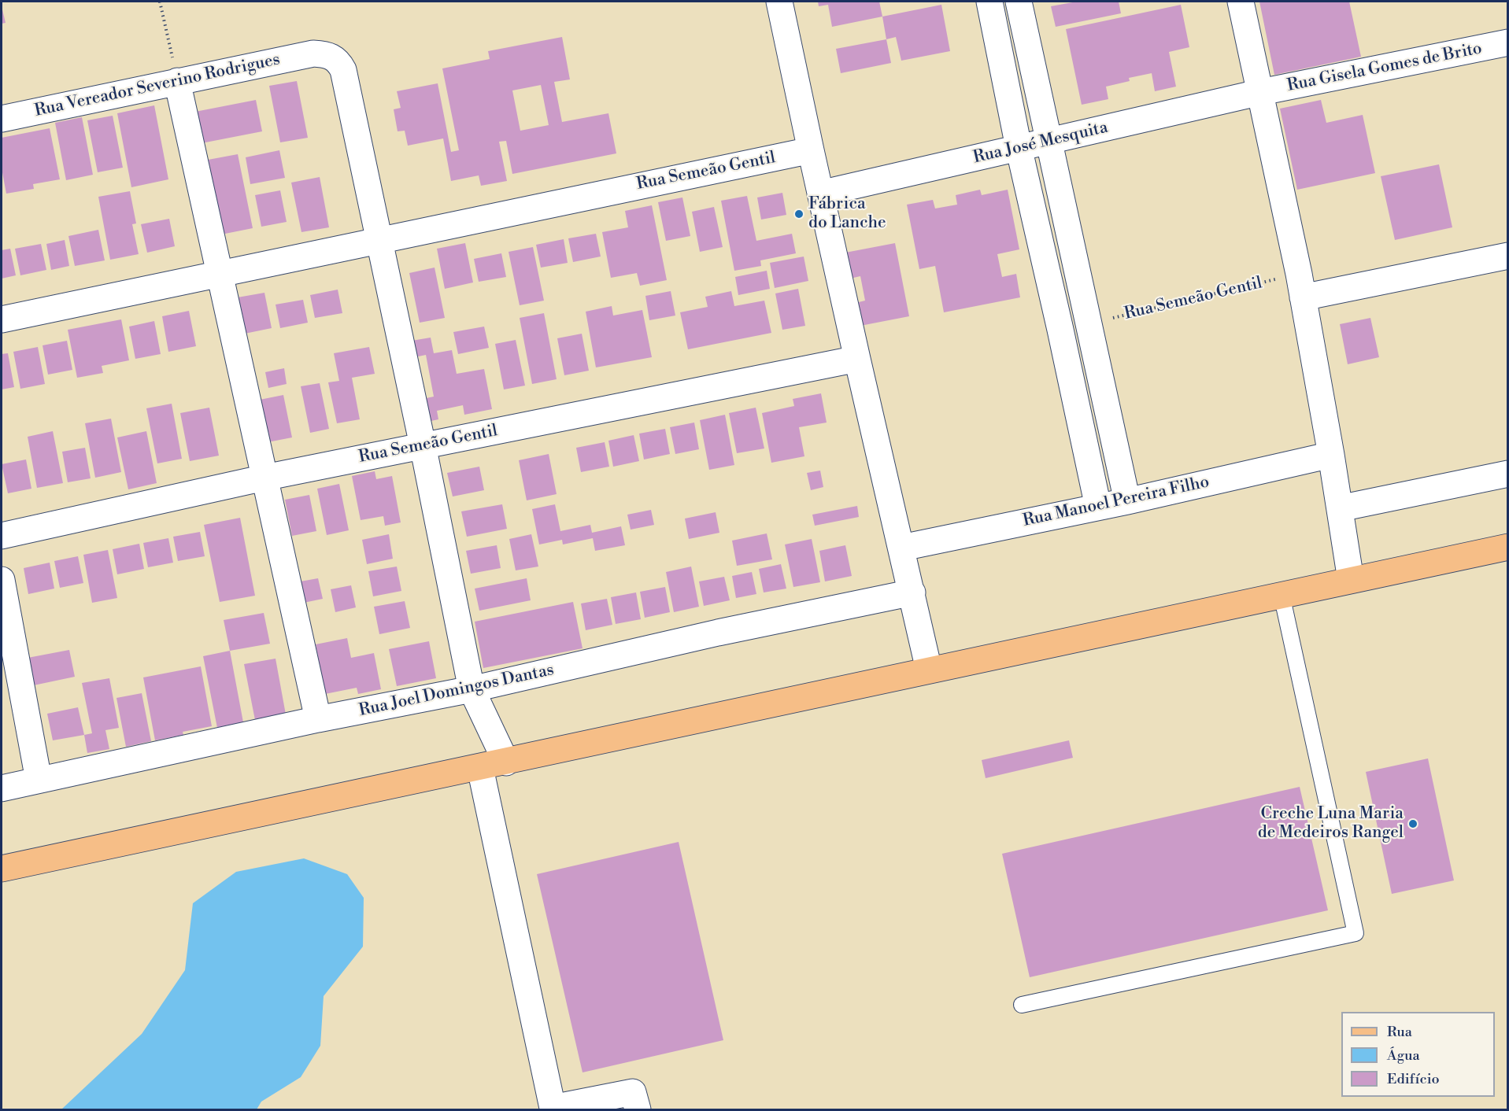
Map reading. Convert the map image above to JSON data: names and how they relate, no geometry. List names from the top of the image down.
{
  "streets": {
    "street": [
      "Rua Gisela Gomes de Brito",
      "Rua Vereador Severino Rodrigues",
      "Rua José Mesquita",
      "Rua Semeão Gentil",
      "Rua Manoel Pereira Filho",
      "Rua Joel Domingos Dantas"
    ]
  },
  "crossings": [
    ["Rua Gisela Gomes de Brito", "Rua José Mesquita"],
    ["Rua Vereador Severino Rodrigues", "Rua Semeão Gentil"]
  ],
  "places": ["Fábrica do Lanche", "Creche Luna Maria de Medeiros Rangel"],
  "legend": ["Rua", "Água", "Edifício"]
}
